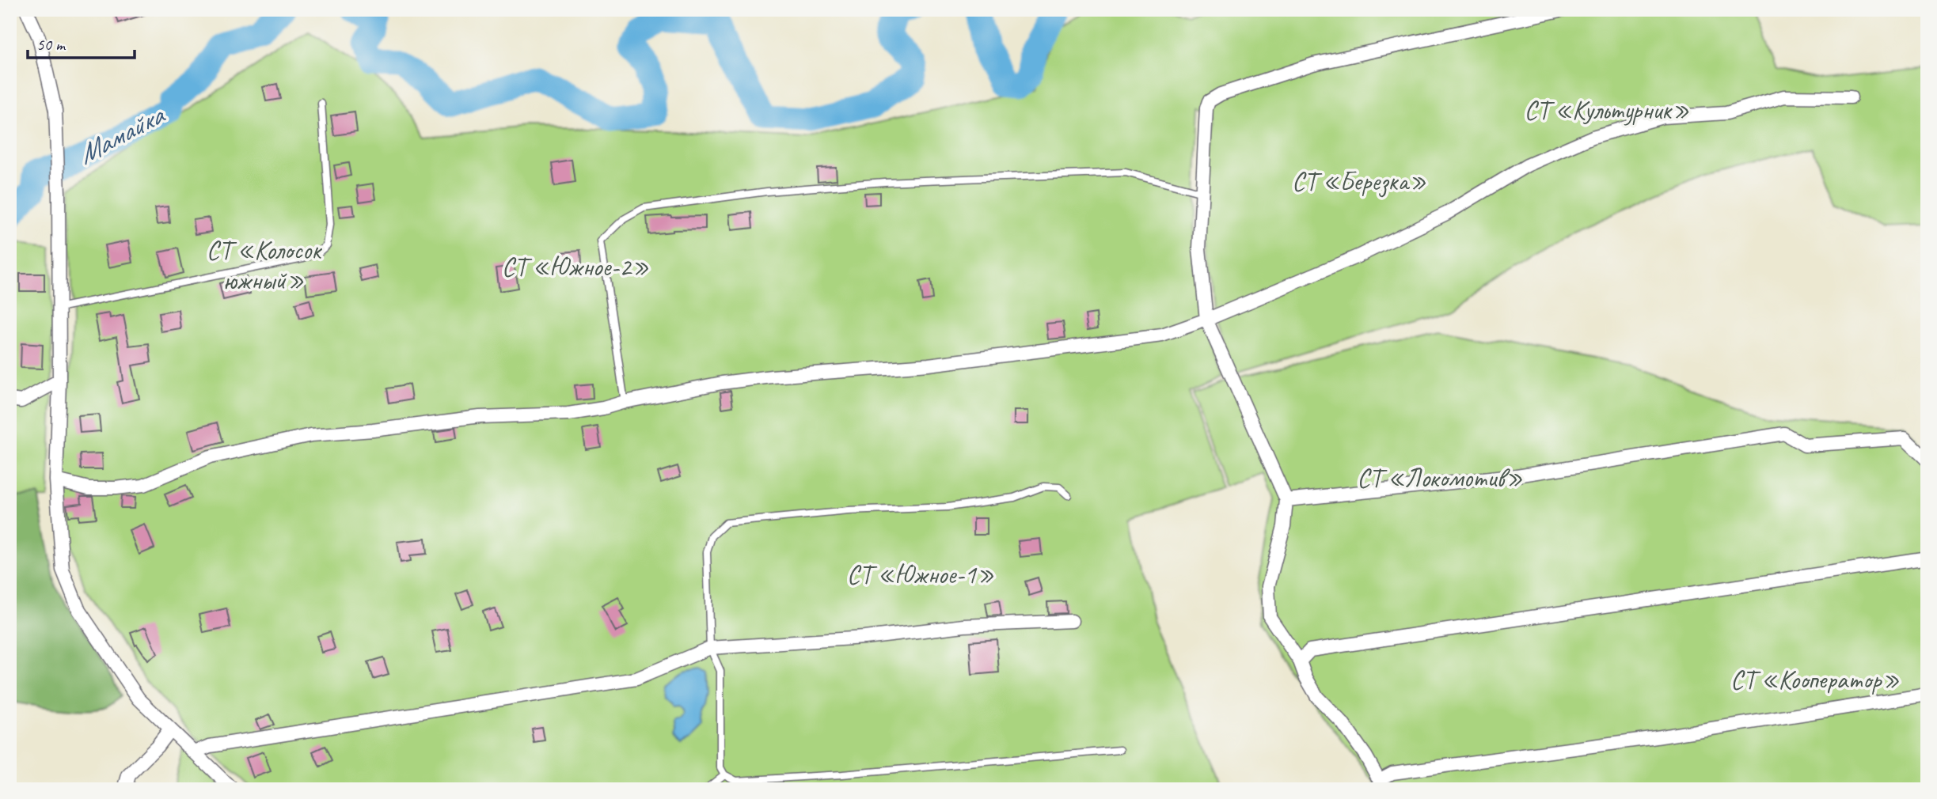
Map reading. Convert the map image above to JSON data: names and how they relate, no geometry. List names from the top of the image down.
{
  "water": ["Мамайка"],
  "parks": [
    "СТ «Культурник»",
    "СТ «Березка»",
    "СТ «Колосок южный»",
    "СТ «Южное-2»",
    "СТ «Локомотив»",
    "СТ «Южное-1»",
    "СТ «Кооператор»"
  ],
  "scale_bar": "50 m"
}
